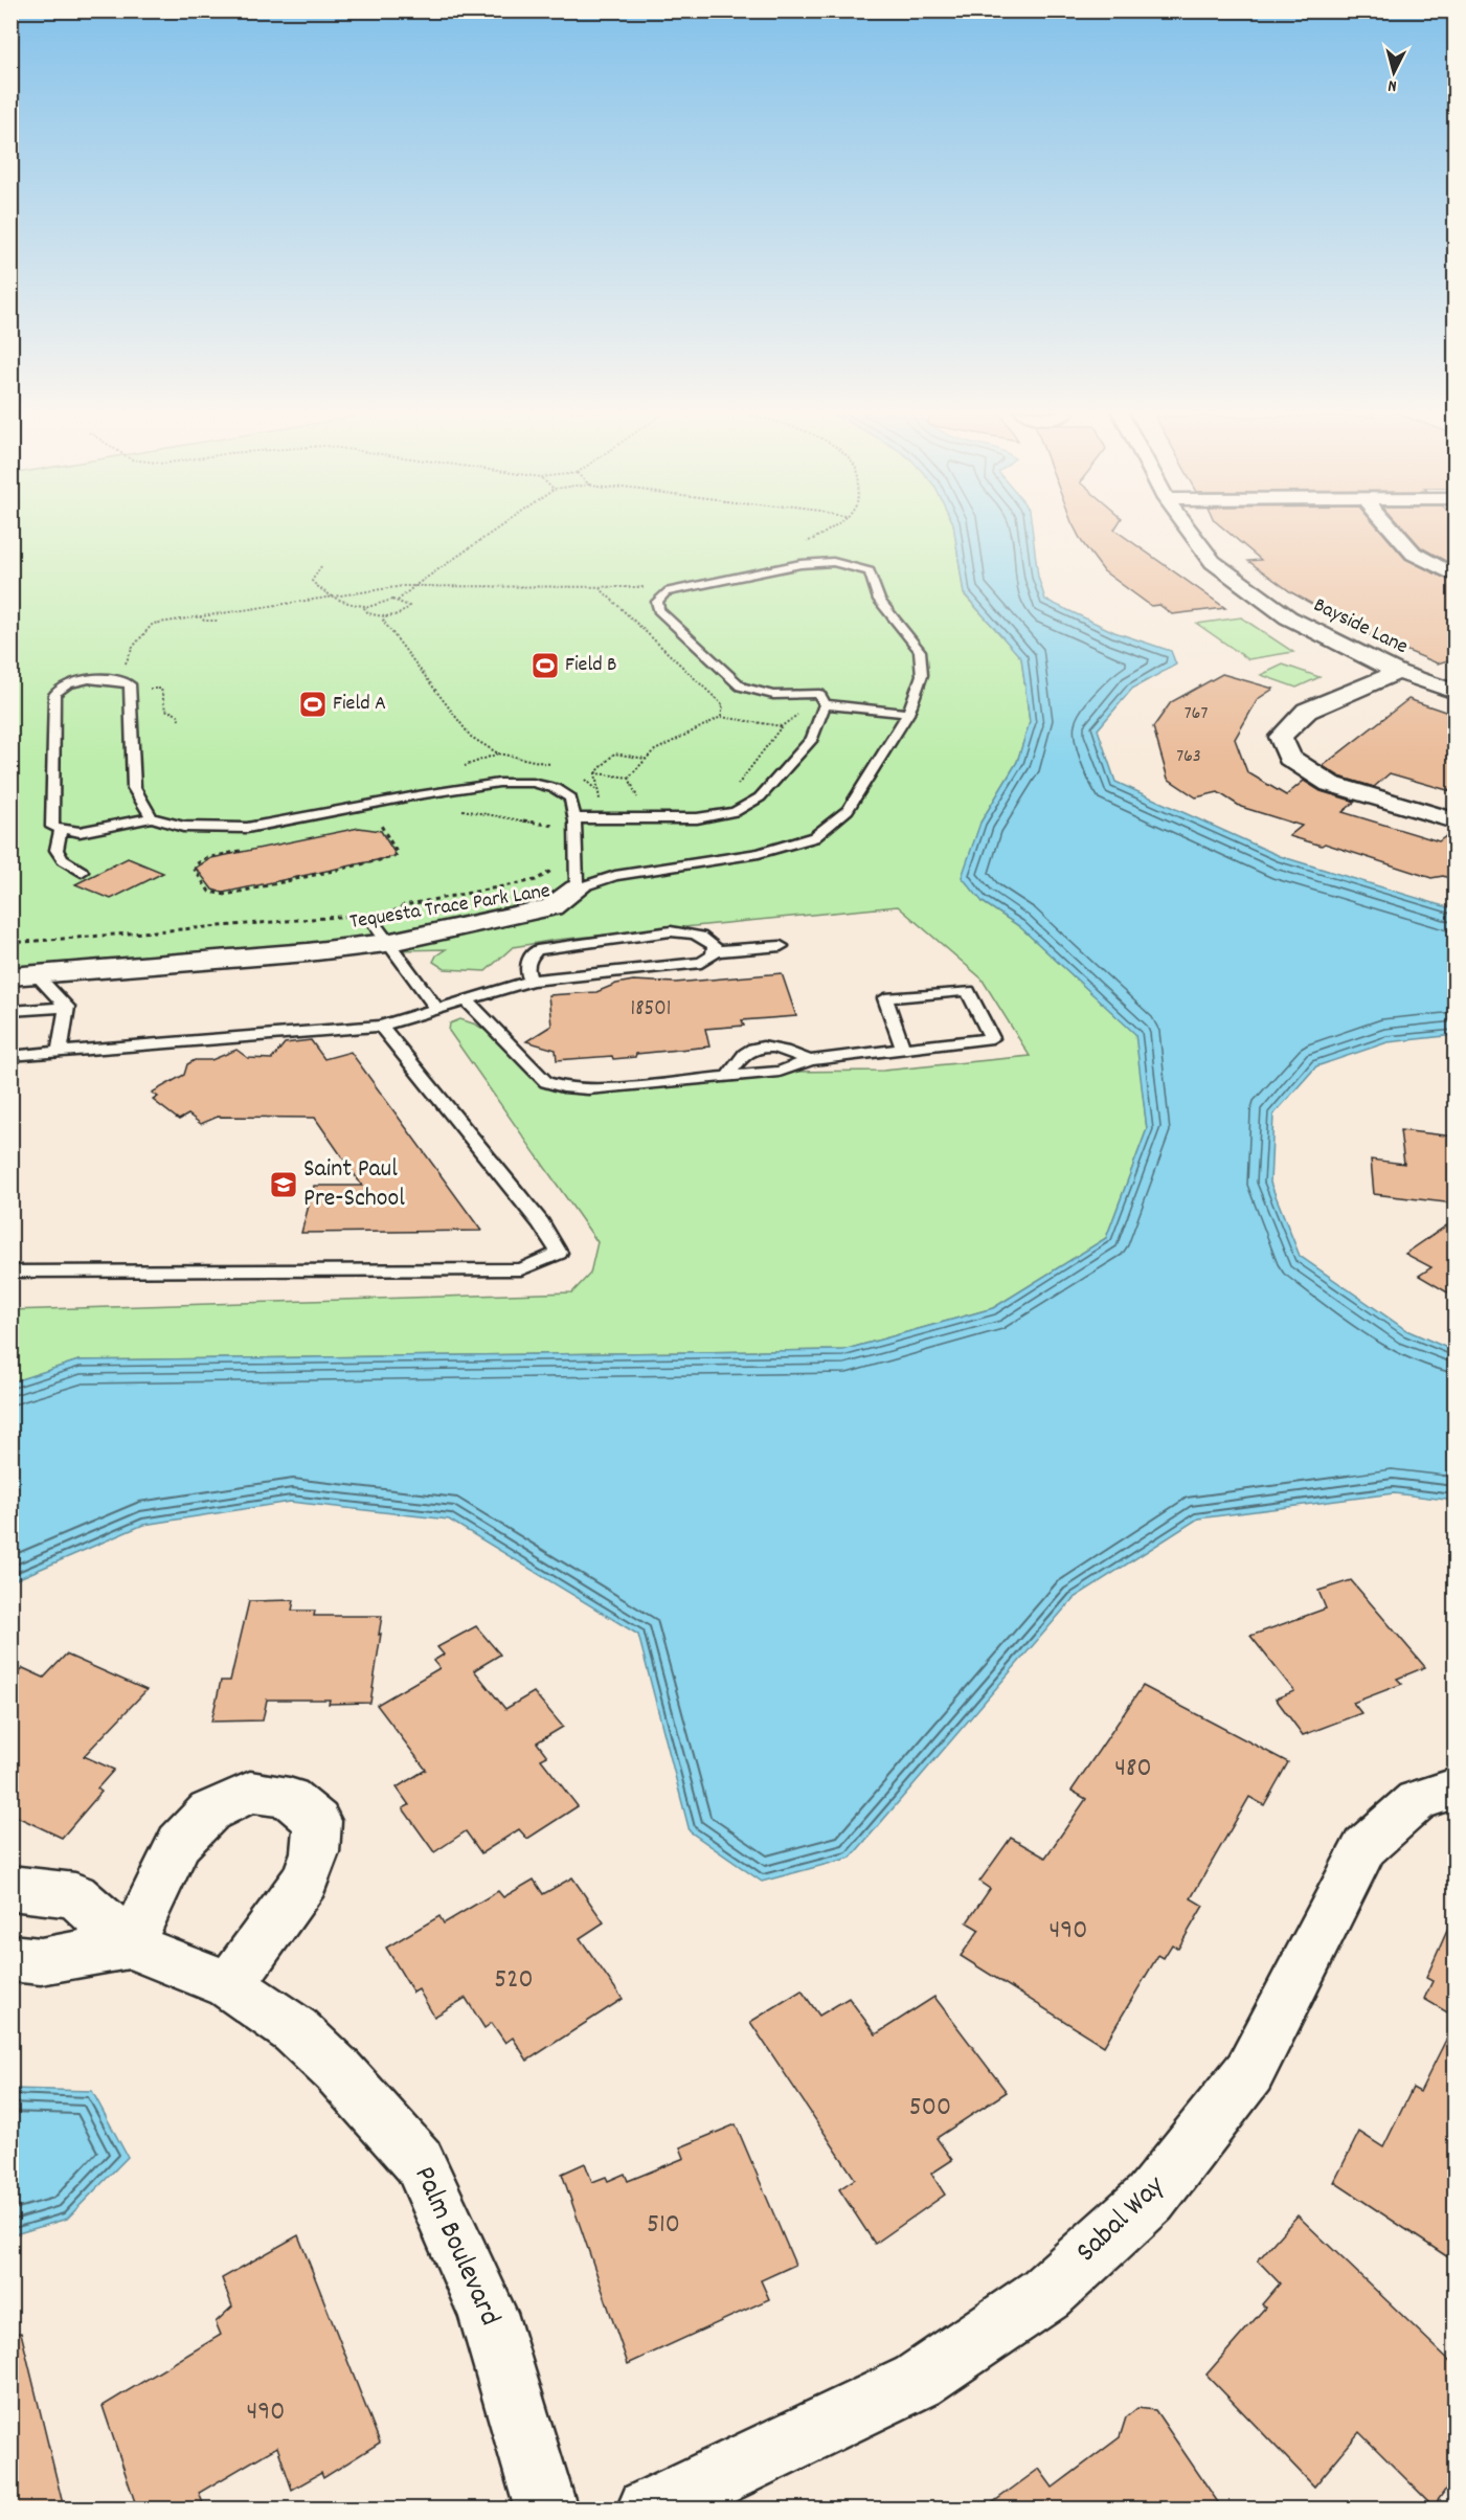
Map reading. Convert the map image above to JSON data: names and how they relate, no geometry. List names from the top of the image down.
{
  "streets": {
    "street": [
      "Bayside Lane",
      "Tequesta Trace Park Lane",
      "Sabal Way",
      "Palm Boulevard"
    ]
  },
  "places": {
    "sports": ["Field B", "Field A"],
    "school or university": ["Saint Paul Pre-School"]
  },
  "house_numbers": [
    "767",
    "763",
    "18501",
    "480",
    "490",
    "520",
    "500",
    "510",
    "490"
  ],
  "north": "bottom"
}
